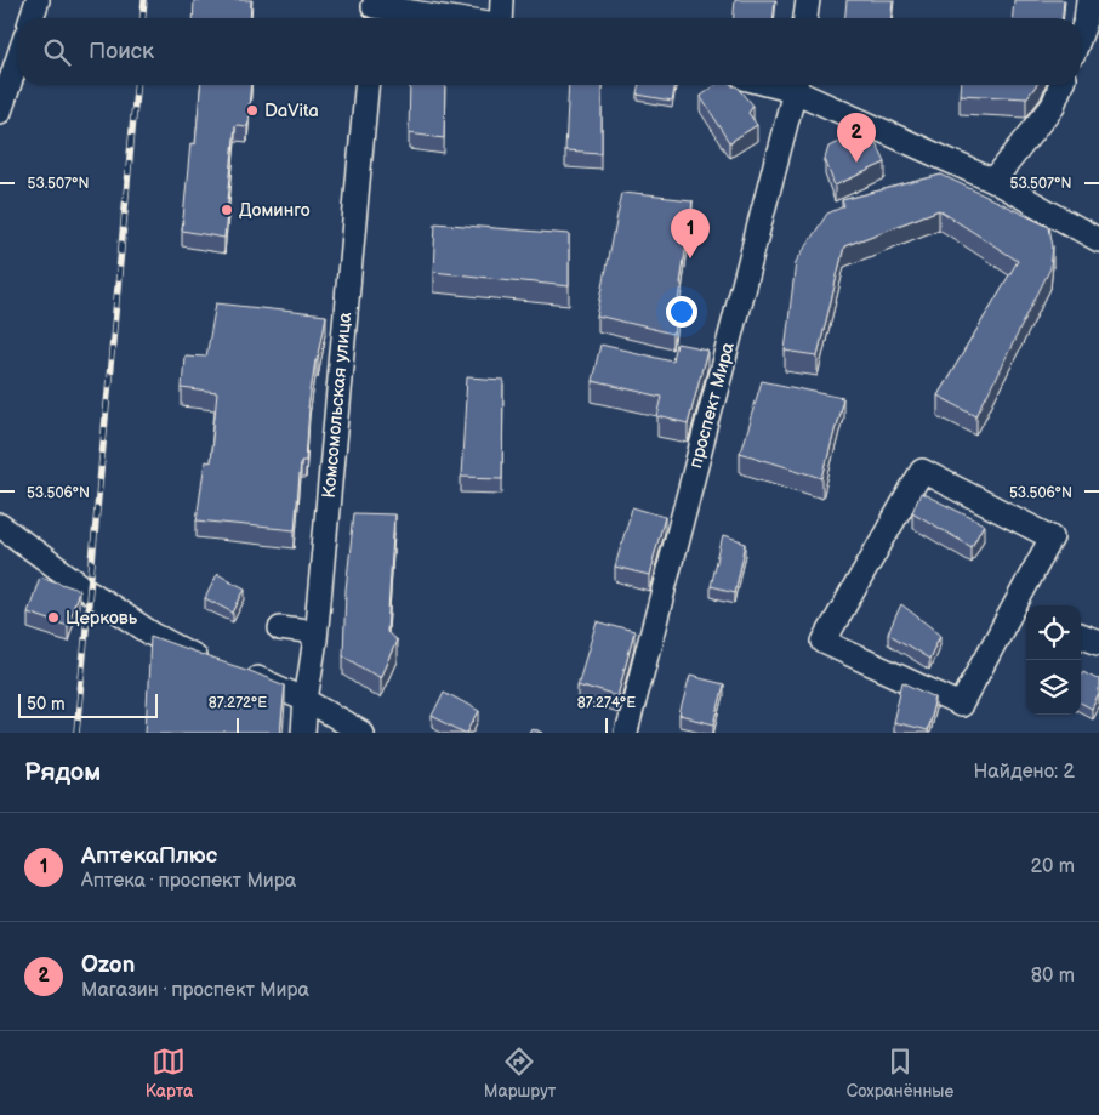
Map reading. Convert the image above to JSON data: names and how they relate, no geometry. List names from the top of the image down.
{
  "streets": {
    "street": ["Комсомольская улица", "проспект Мира"]
  },
  "places": ["DaVita", "Доминго", "Церковь"],
  "scale_bar": "50 m",
  "page": {
    "search": "Поиск",
    "pins": ["2", "1"],
    "scale": "50 m",
    "heading": ["Рядом", "Найдено: 2"],
    "list": [
      {
        "mark": "1",
        "name": "АптекаПлюс",
        "note": "Аптека · проспект Мира",
        "value": "20 m"
      },
      {
        "mark": "2",
        "name": "Ozon",
        "note": "Магазин · проспект Мира",
        "value": "80 m"
      }
    ],
    "nav": ["Карта", "Маршрут", "Сохранённые"]
  },
  "coordinates": [
    "53.507°N",
    "53.506°N",
    "87.272°E",
    "87.274°E"
  ]
}
